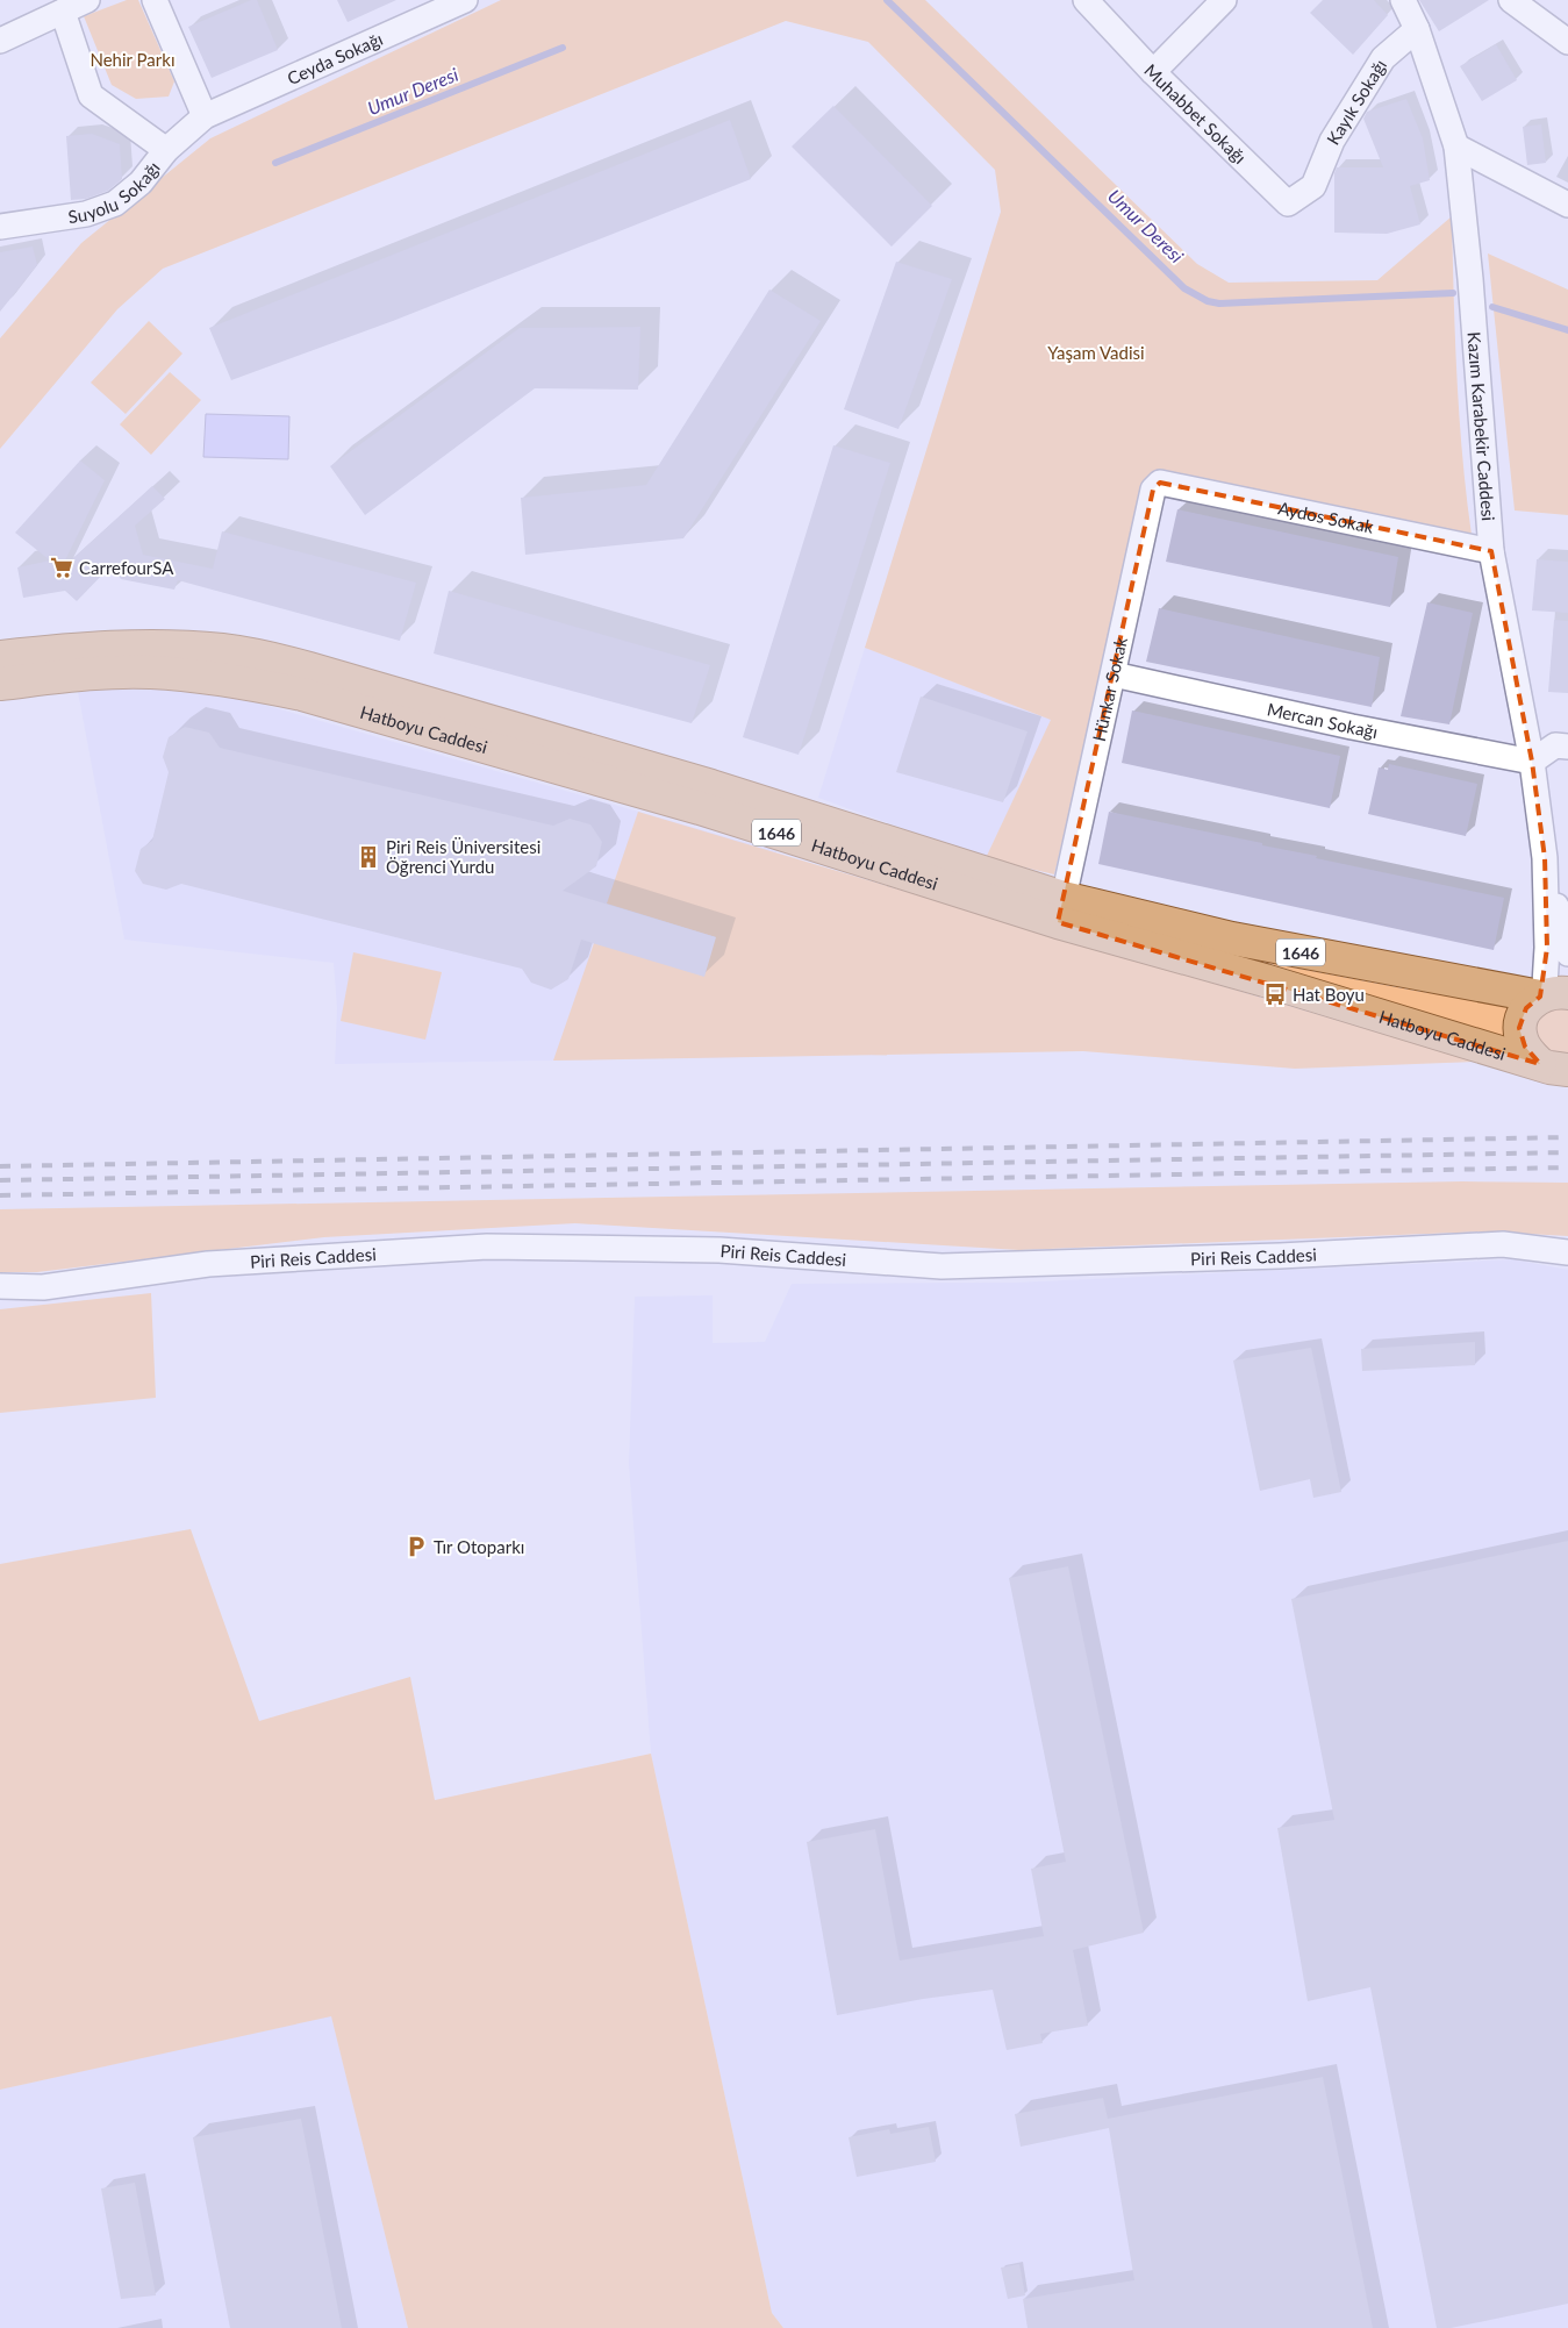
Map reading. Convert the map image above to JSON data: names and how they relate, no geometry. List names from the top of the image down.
{
  "streets": {
    "main road": ["Hatboyu Caddesi", "1646"],
    "street": [
      "Ceyda Sokağı",
      "Kayık Sokağı",
      "Muhabbet Sokağı",
      "Suyolu Sokağı",
      "Kazım Karabekir Caddesi",
      "Aydos Sokak",
      "Hünkar Sokak",
      "Mercan Sokağı",
      "Piri Reis Caddesi"
    ]
  },
  "crossings": [
    ["Ceyda Sokağı", "Suyolu Sokağı"],
    ["Kayık Sokağı", "Muhabbet Sokağı"],
    ["Kayık Sokağı", "Kazım Karabekir Caddesi"],
    ["Kazım Karabekir Caddesi", "Aydos Sokak"],
    ["Kazım Karabekir Caddesi", "Mercan Sokağı"],
    ["Aydos Sokak", "Hünkar Sokak"],
    ["Hünkar Sokak", "Mercan Sokağı"],
    ["Hünkar Sokak", "Hatboyu Caddesi"]
  ],
  "water": ["Umur Deresi"],
  "parks": ["Nehir Parkı", "Yaşam Vadisi"],
  "places": {
    "supermarket": ["CarrefourSA"],
    "building": ["Piri Reis Üniversitesi Öğrenci Yurdu"],
    "bus stop": ["Hat Boyu"],
    "parking": ["Tır Otoparkı"]
  }
}
